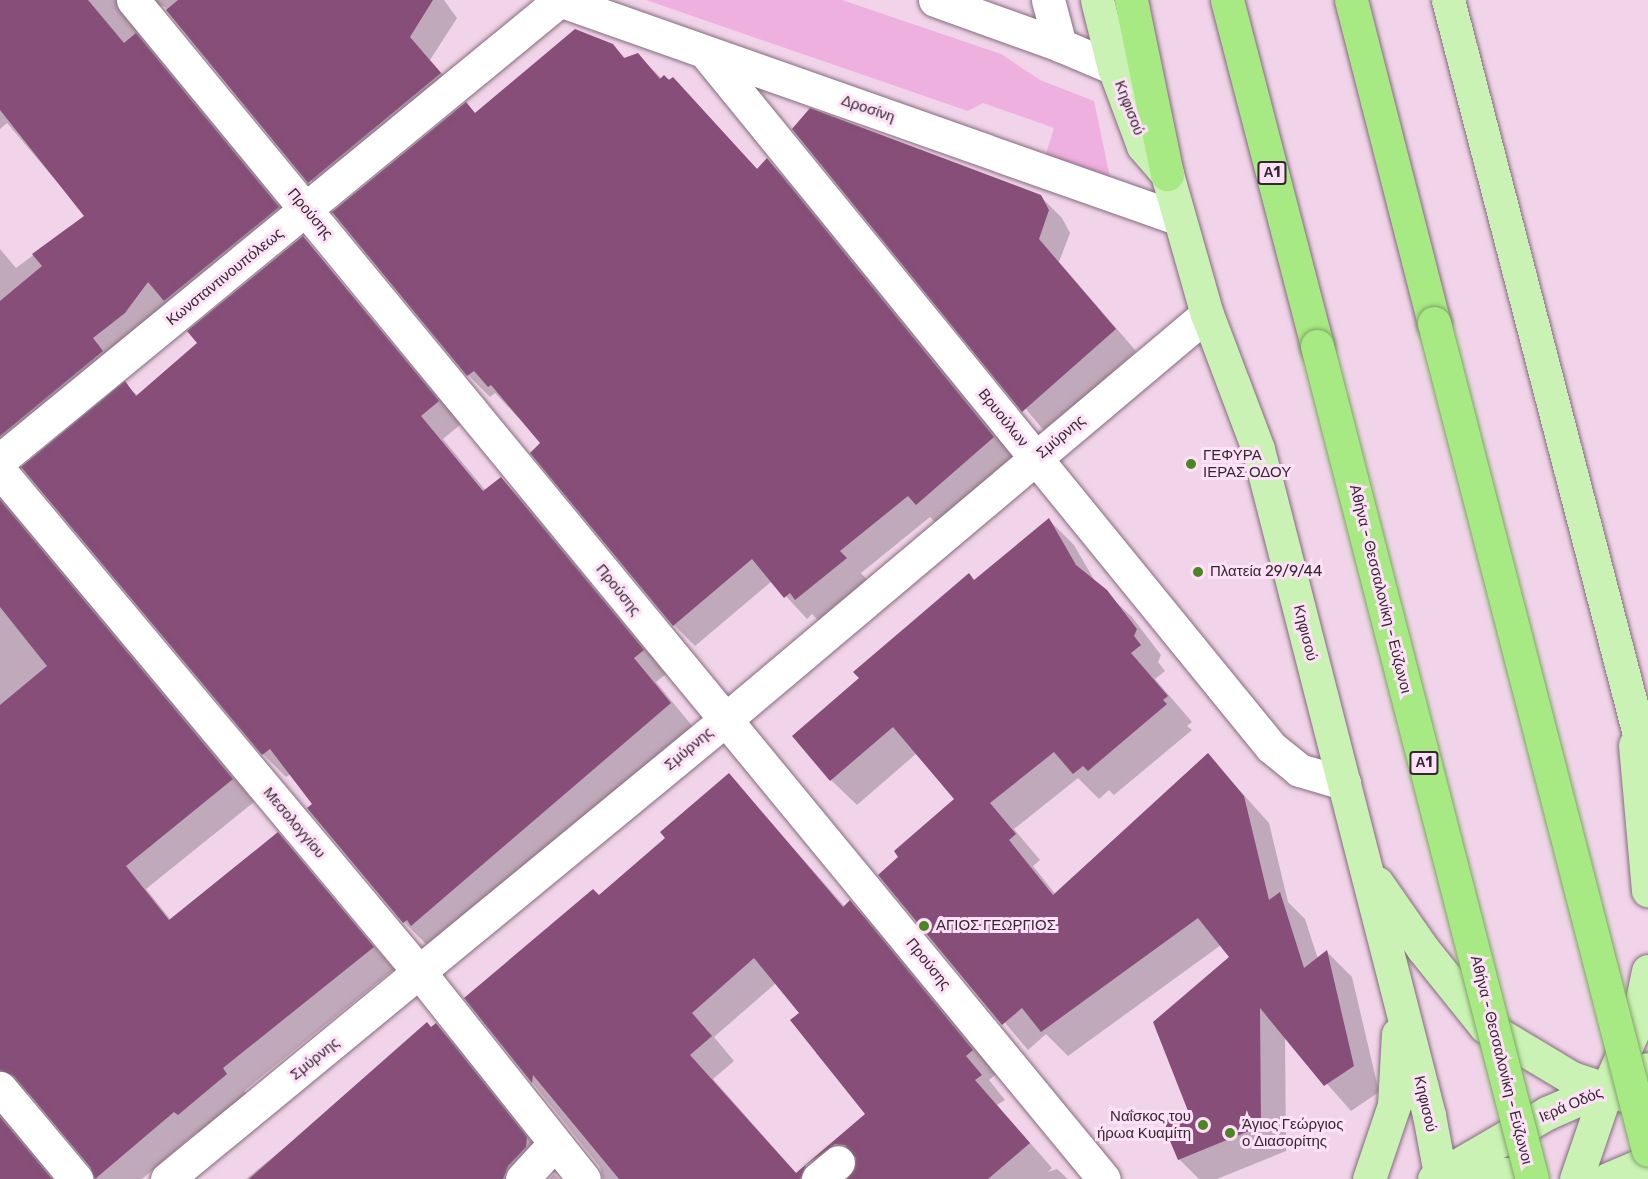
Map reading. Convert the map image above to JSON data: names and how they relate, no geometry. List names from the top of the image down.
{
  "streets": {
    "highway": ["Α1", "Αθήνα - Θεσσαλονίκη - Εύζωνοι"],
    "main road": ["Κηφισού", "Ιερά Οδός"],
    "street": [
      "Δροσίνη",
      "Προύσης",
      "Κωνσταντινουπόλεως",
      "Βρυούλων",
      "Σμύρνης",
      "Μεσολογγίου"
    ]
  },
  "crossings": [
    ["Κηφισού", "Δροσίνη"],
    ["Κηφισού", "Βρυούλων"],
    ["Κηφισού", "Σμύρνης"],
    ["Κηφισού", "Ιερά Οδός"],
    ["Δροσίνη", "Κωνσταντινουπόλεως"],
    ["Δροσίνη", "Βρυούλων"],
    ["Προύσης", "Κωνσταντινουπόλεως"],
    ["Προύσης", "Σμύρνης"],
    ["Βρυούλων", "Σμύρνης"],
    ["Σμύρνης", "Μεσολογγίου"]
  ],
  "places": [
    "ΓΕΦΥΡΑ ΙΕΡΑΣ ΟΔΟΥ",
    "Πλατεία 29/9/44",
    "ΑΓΙΟΣ ΓΕΩΡΓΙΟΣ",
    "Ναΐσκος του ήρωα Κυαμίτη",
    "Άγιος Γεώργιος ο Διασορίτης"
  ]
}
